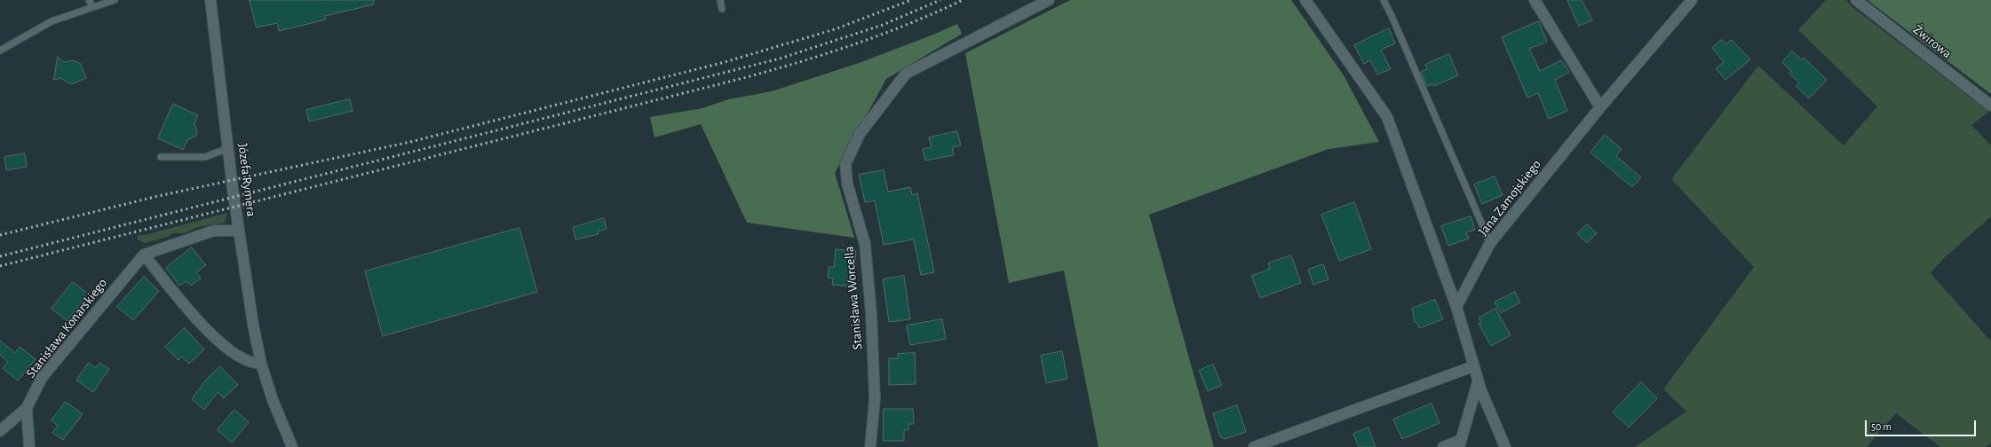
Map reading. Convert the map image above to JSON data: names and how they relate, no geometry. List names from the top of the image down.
{
  "streets": {
    "street": [
      "Żwirowa",
      "Józefa Rymera",
      "Jana Zamojskiego",
      "Stanisława Worcella",
      "Stanisława Konarskiego"
    ]
  },
  "scale_bar": "50 m"
}
